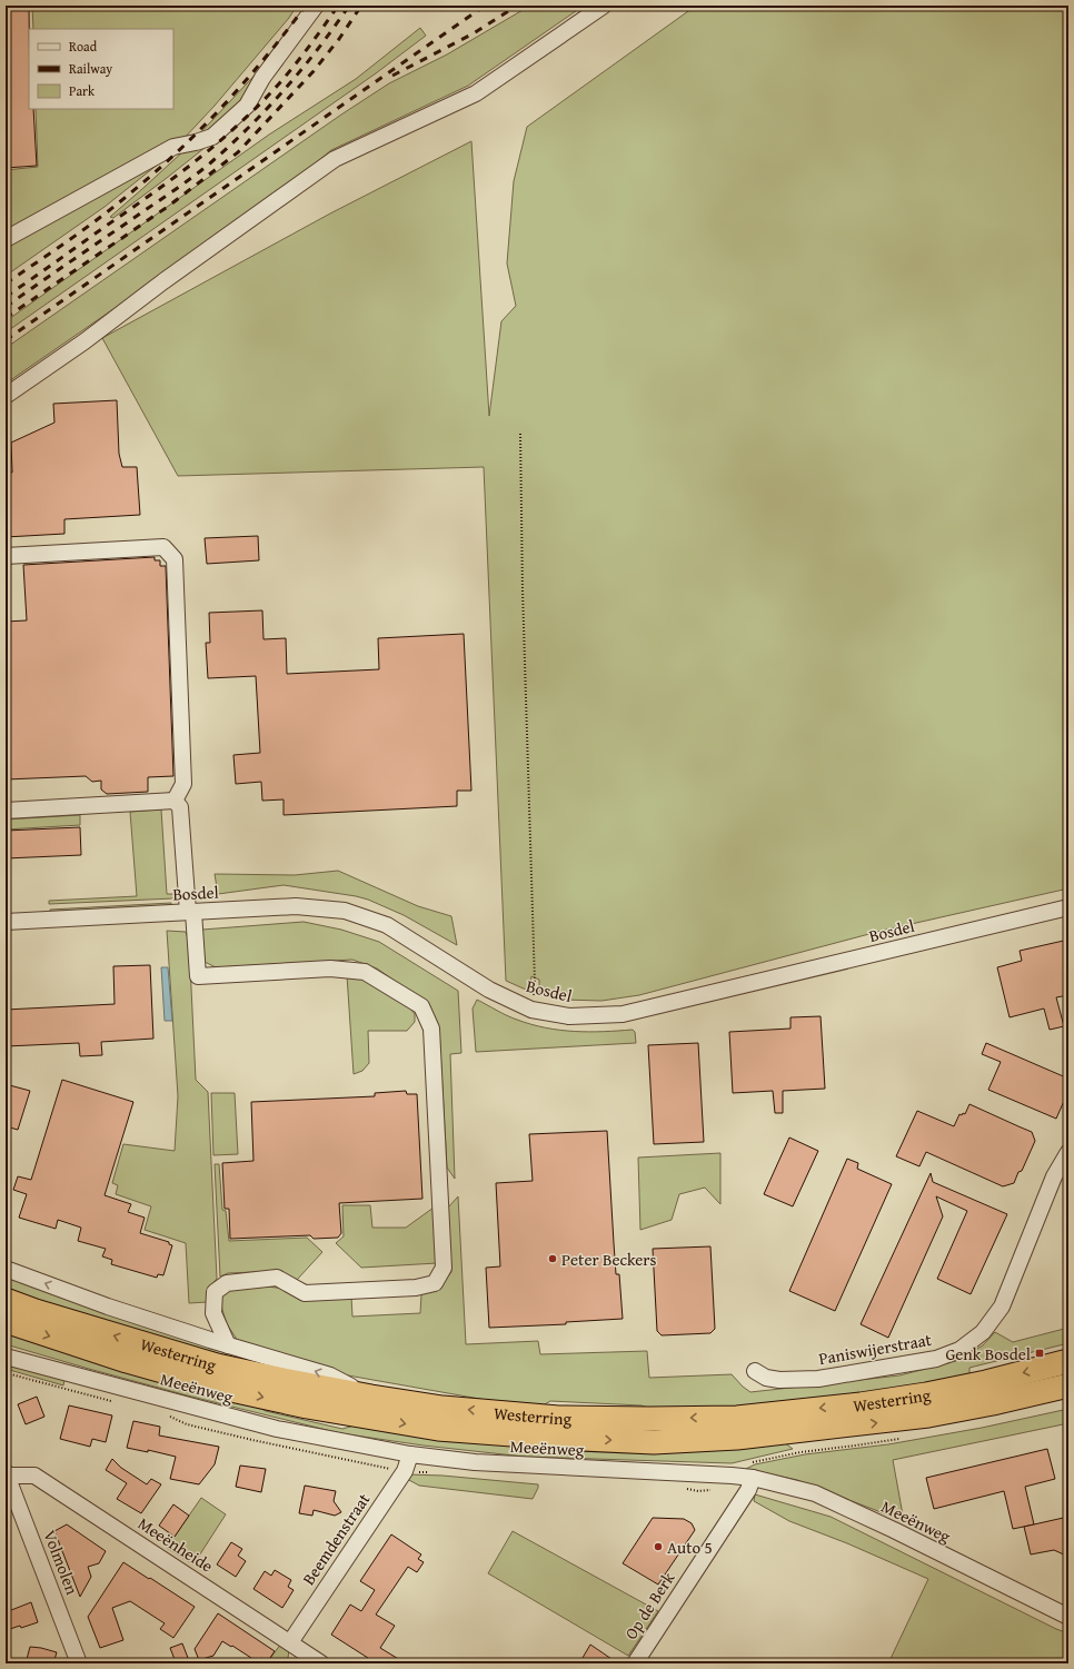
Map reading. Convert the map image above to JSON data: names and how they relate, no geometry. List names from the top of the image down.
{
  "streets": {
    "highway": ["Westerring"],
    "street": [
      "Bosdel",
      "Paniswijerstraat",
      "Meeënweg",
      "Beemdenstraat",
      "Meeënheide",
      "Volmolen",
      "Op de Berk"
    ]
  },
  "crossings": [
    ["Meeënweg", "Beemdenstraat"],
    ["Meeënweg", "Op de Berk"],
    ["Beemdenstraat", "Meeënheide"],
    ["Meeënheide", "Volmolen"]
  ],
  "places": {
    "other": ["Peter Beckers", "Auto 5"],
    "transit": ["Genk Bosdel"]
  },
  "legend": ["Road", "Railway", "Park"]
}
